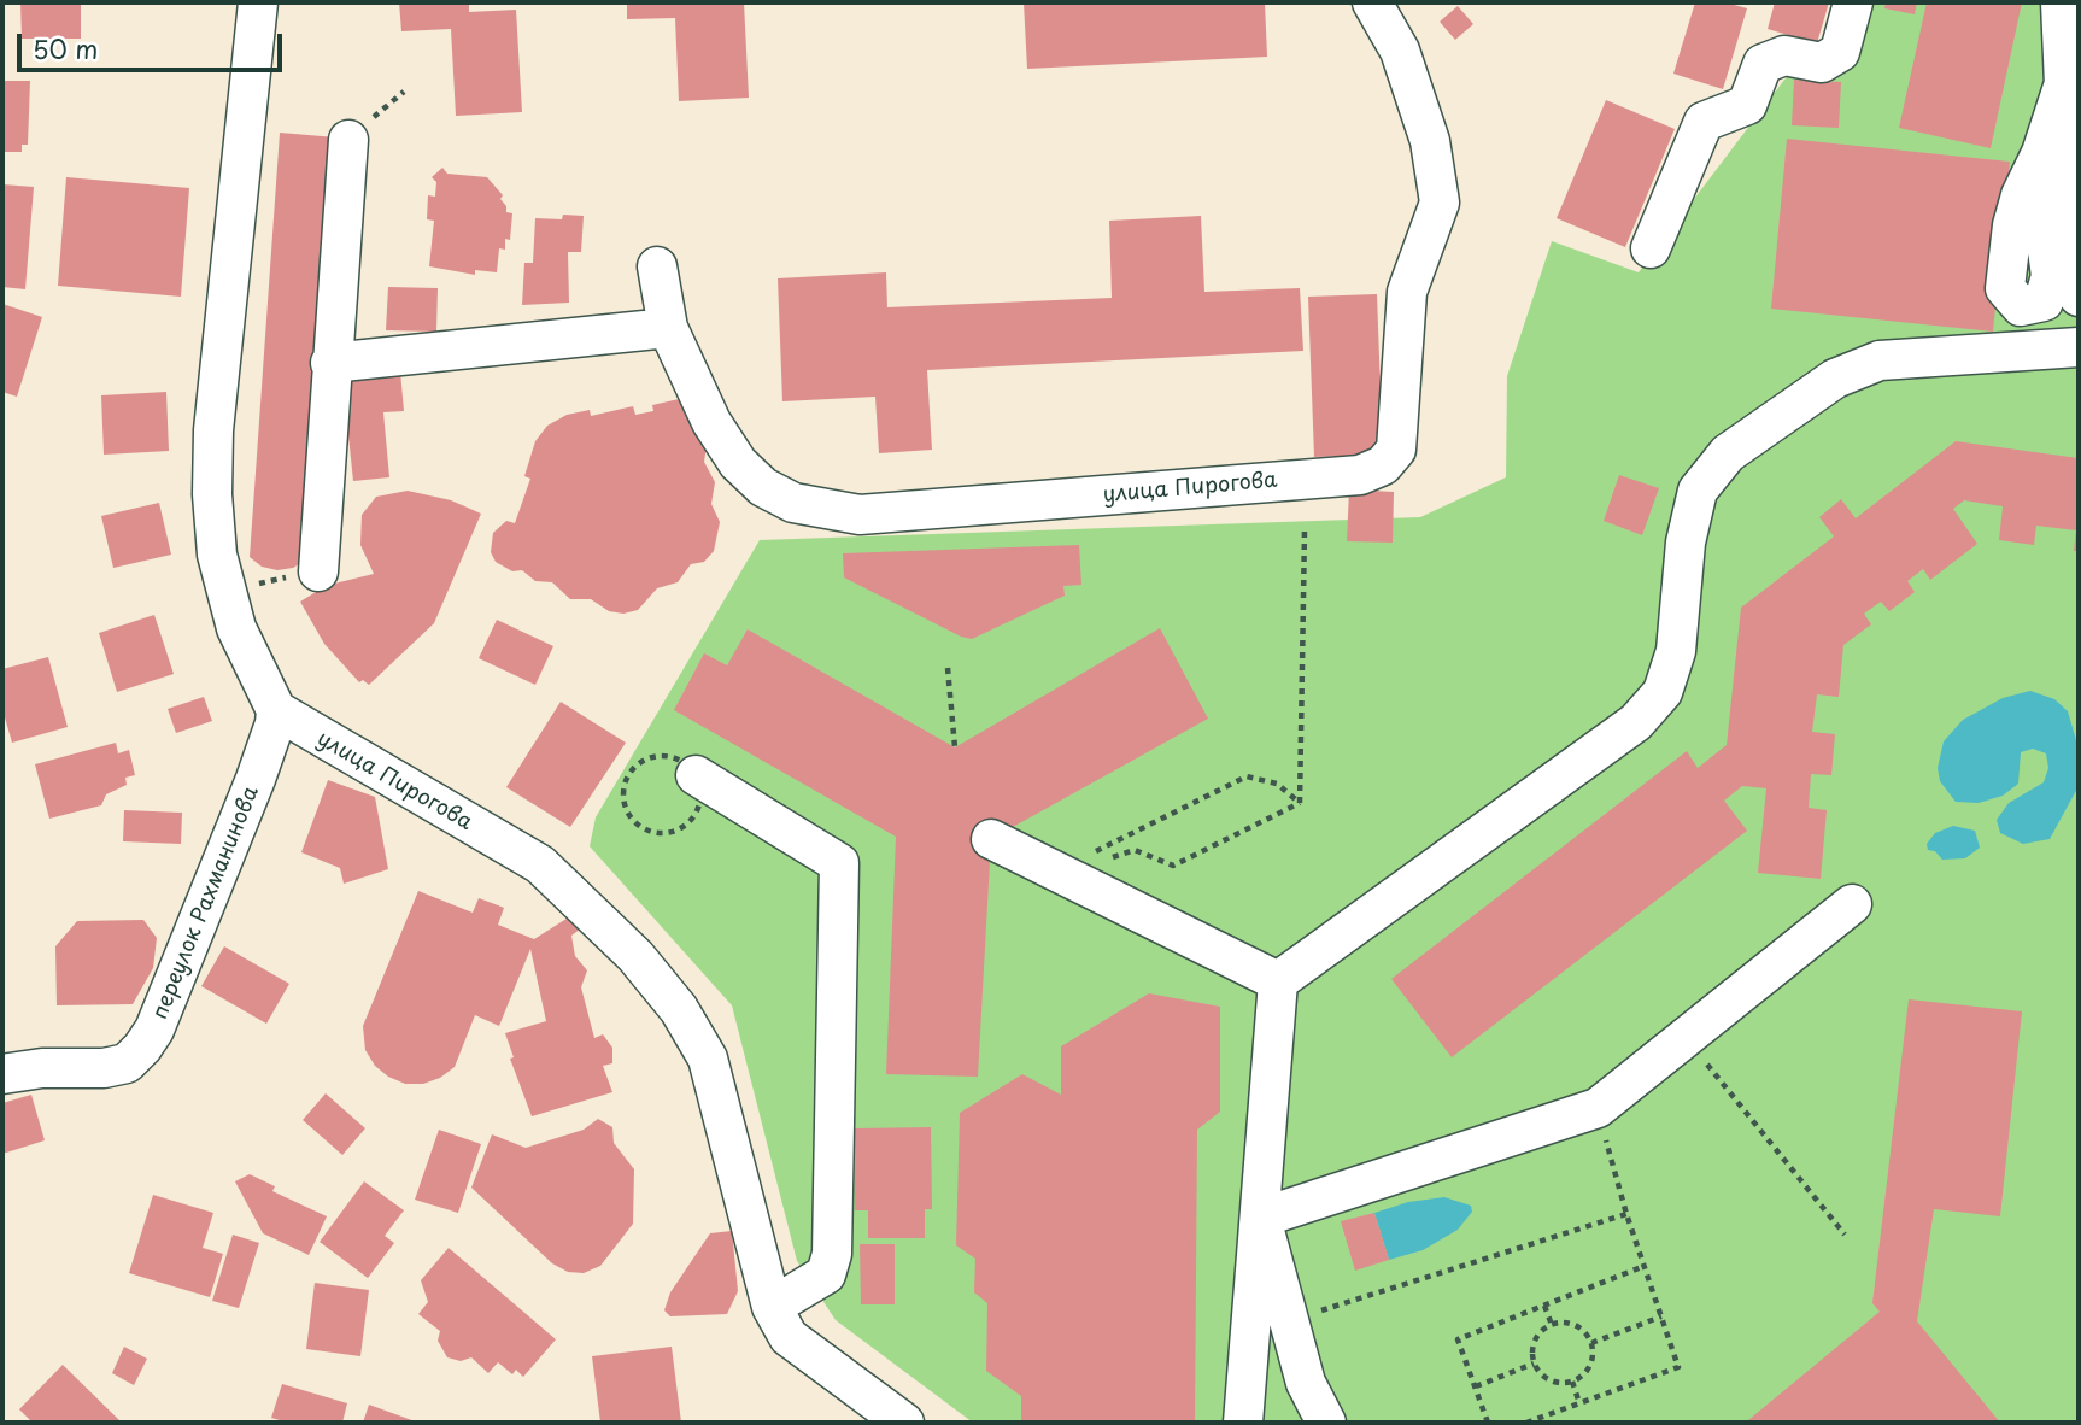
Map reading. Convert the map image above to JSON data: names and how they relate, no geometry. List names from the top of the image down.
{
  "streets": {
    "street": ["улица Пирогова", "переулок Рахманинова"]
  },
  "crossings": [
    ["улица Пирогова", "переулок Рахманинова"]
  ],
  "scale_bar": "50 m"
}
